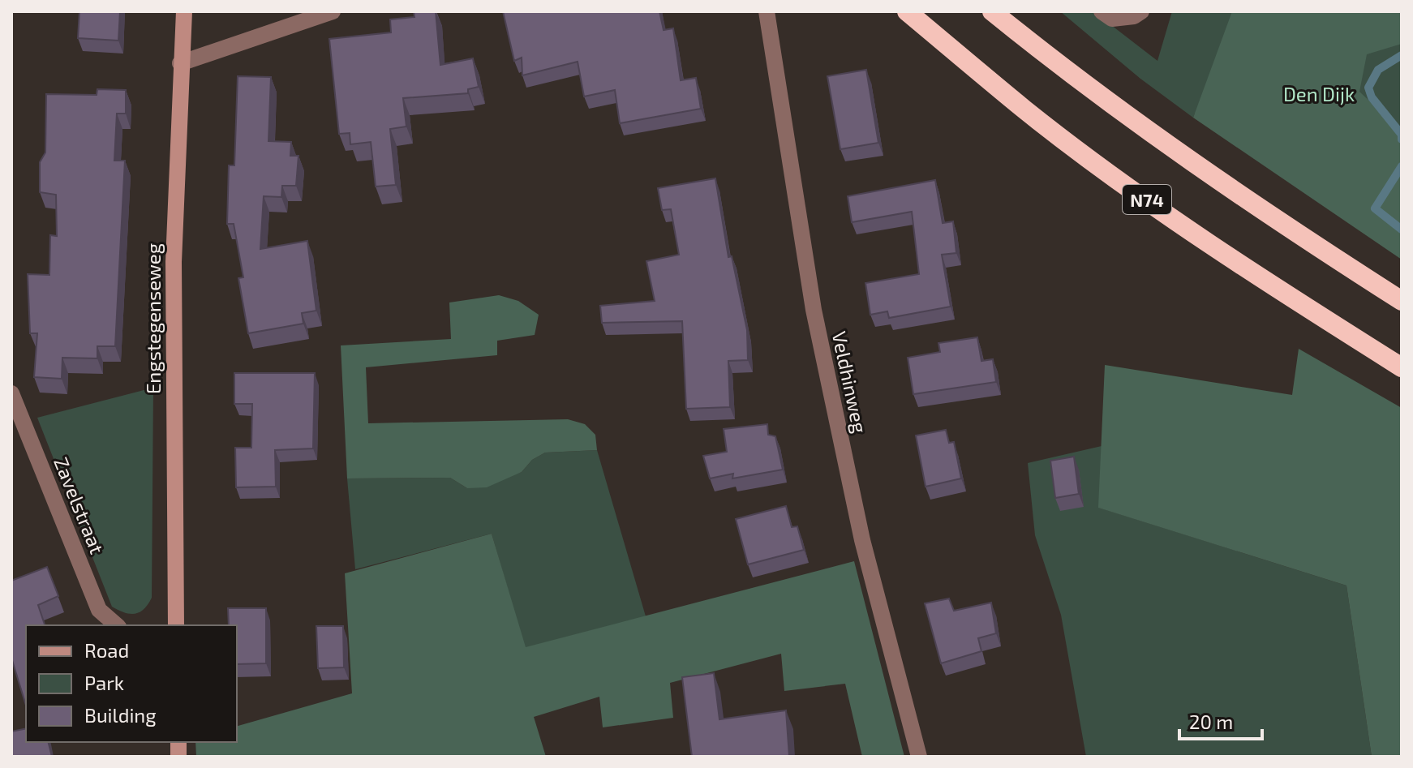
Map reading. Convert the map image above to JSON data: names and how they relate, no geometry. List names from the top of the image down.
{
  "streets": {
    "highway": ["N74"],
    "street": ["Engstegenseweg", "Veldhinweg", "Zavelstraat"]
  },
  "parks": ["Den Dijk"],
  "legend": ["Road", "Park", "Building"],
  "scale_bar": "20 m"
}
